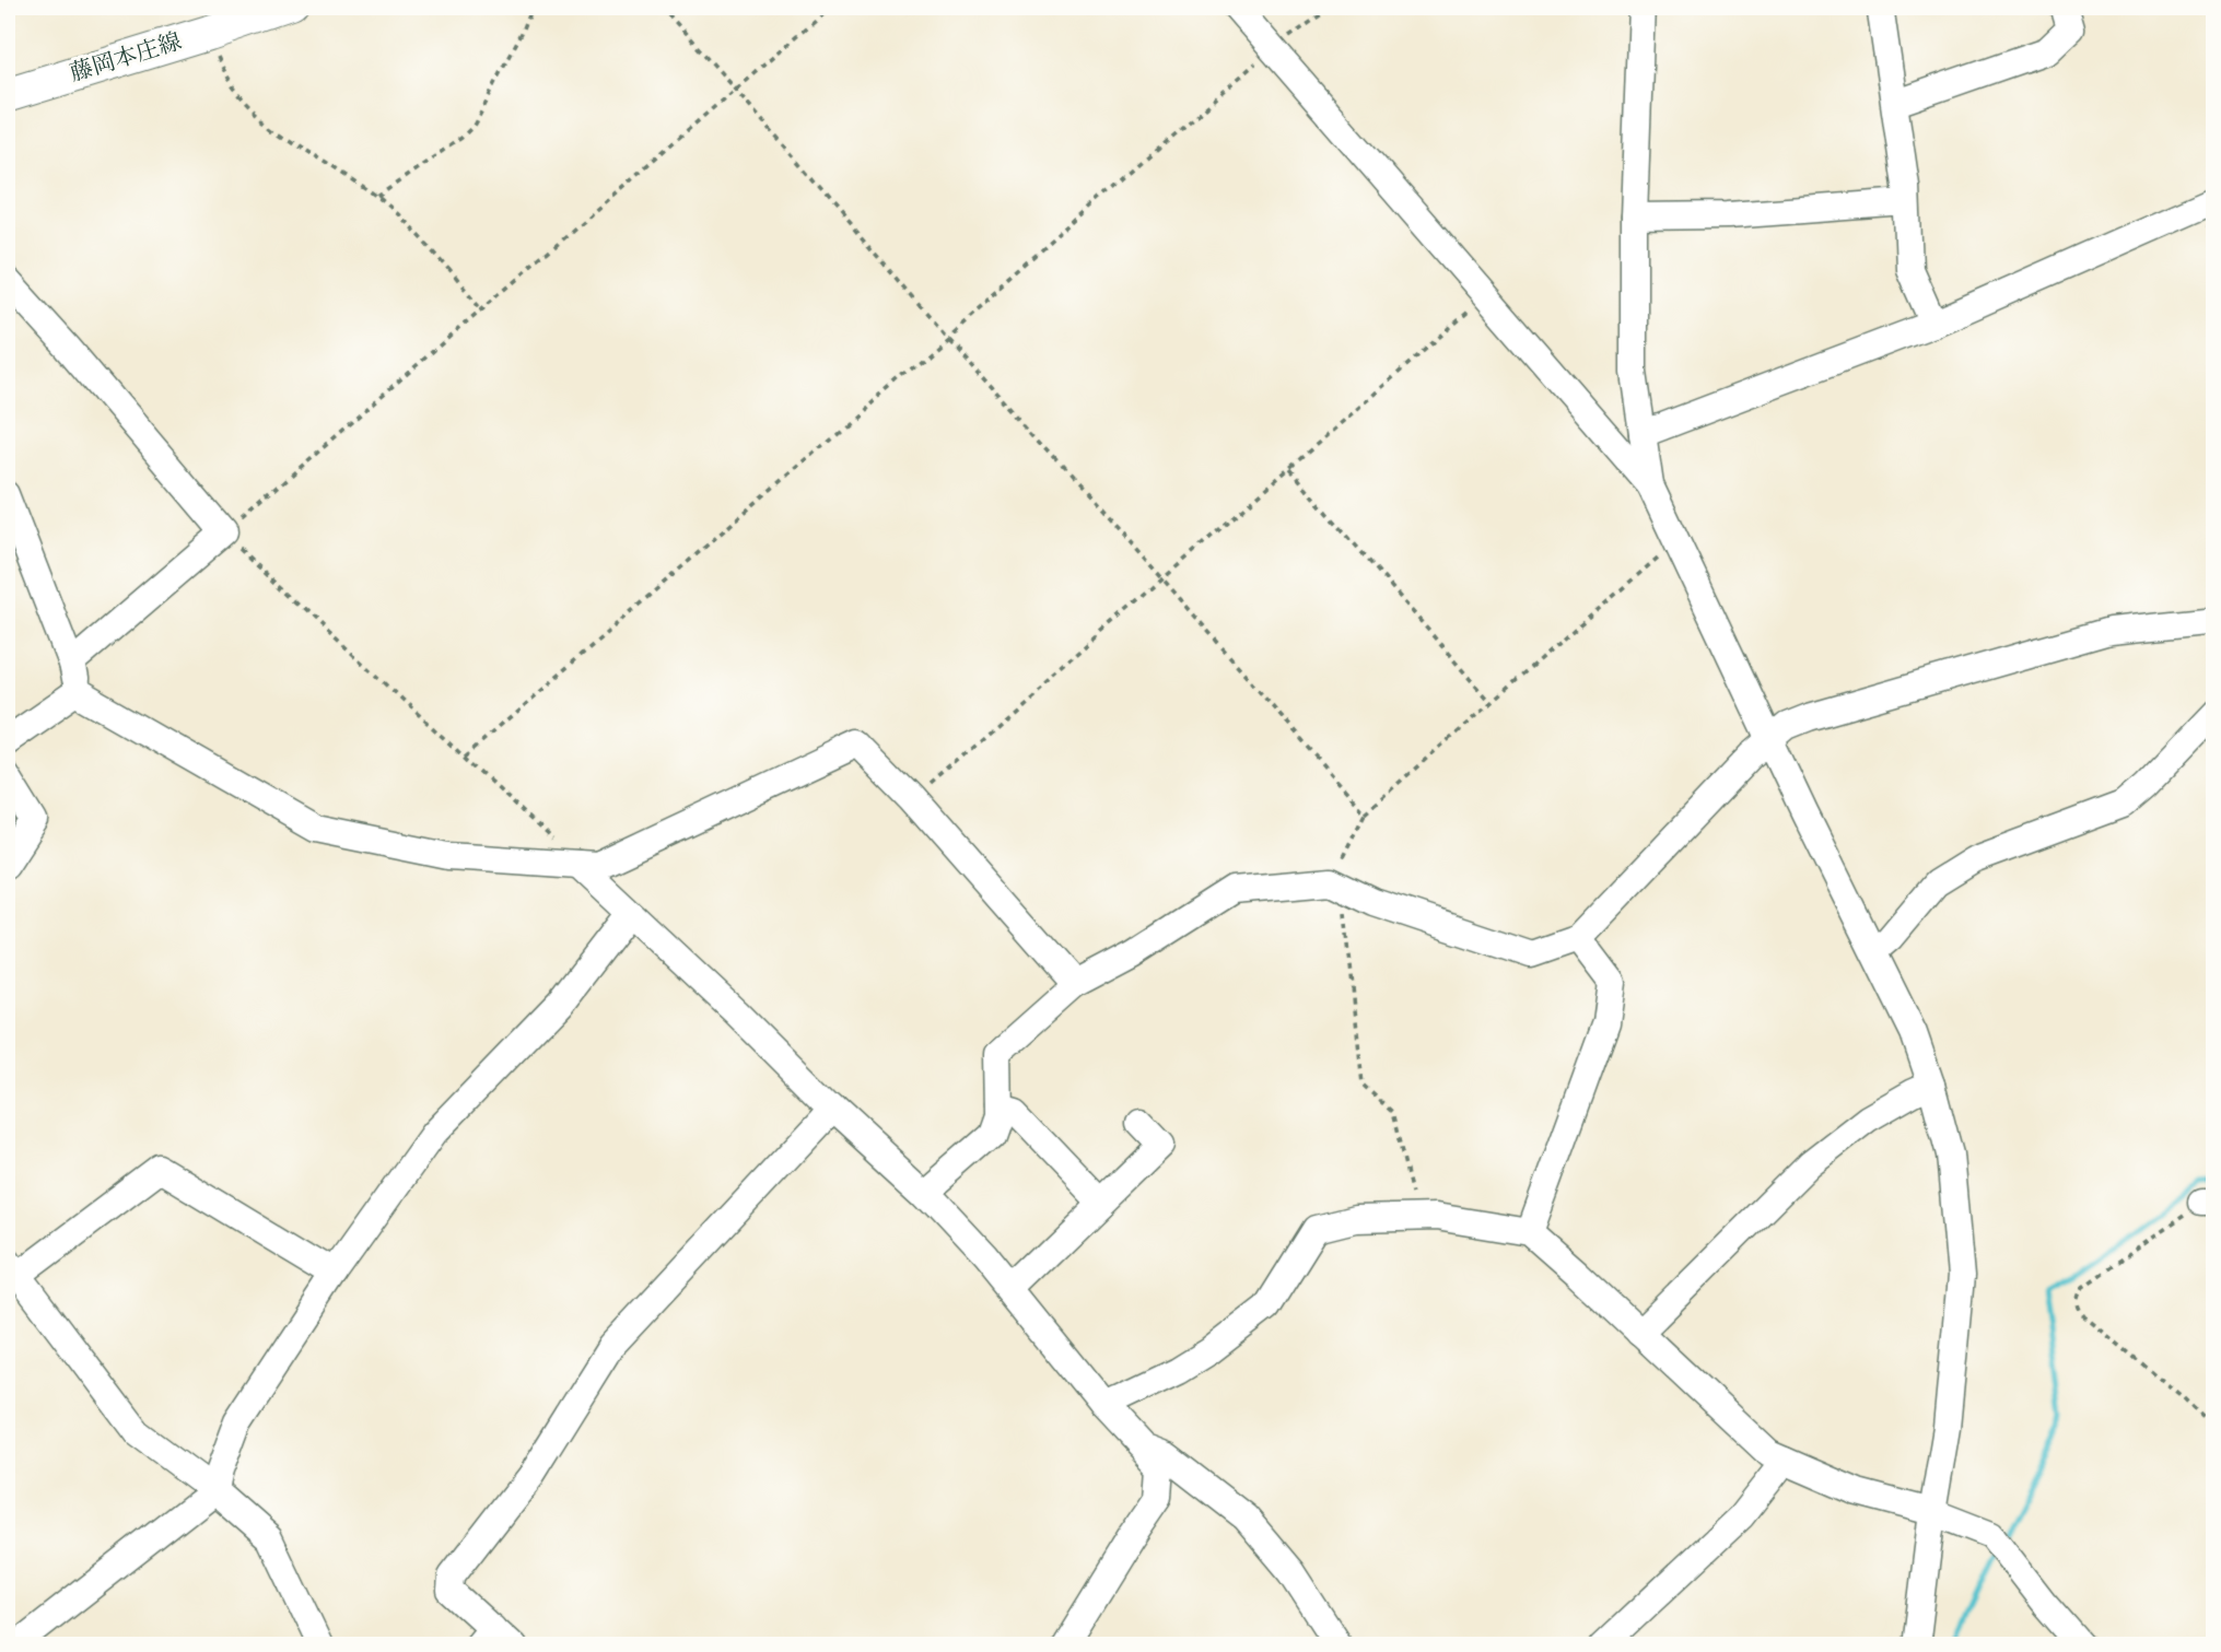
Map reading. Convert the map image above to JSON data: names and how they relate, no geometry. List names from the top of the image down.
{
  "streets": {
    "main road": ["藤岡本庄線"]
  }
}
